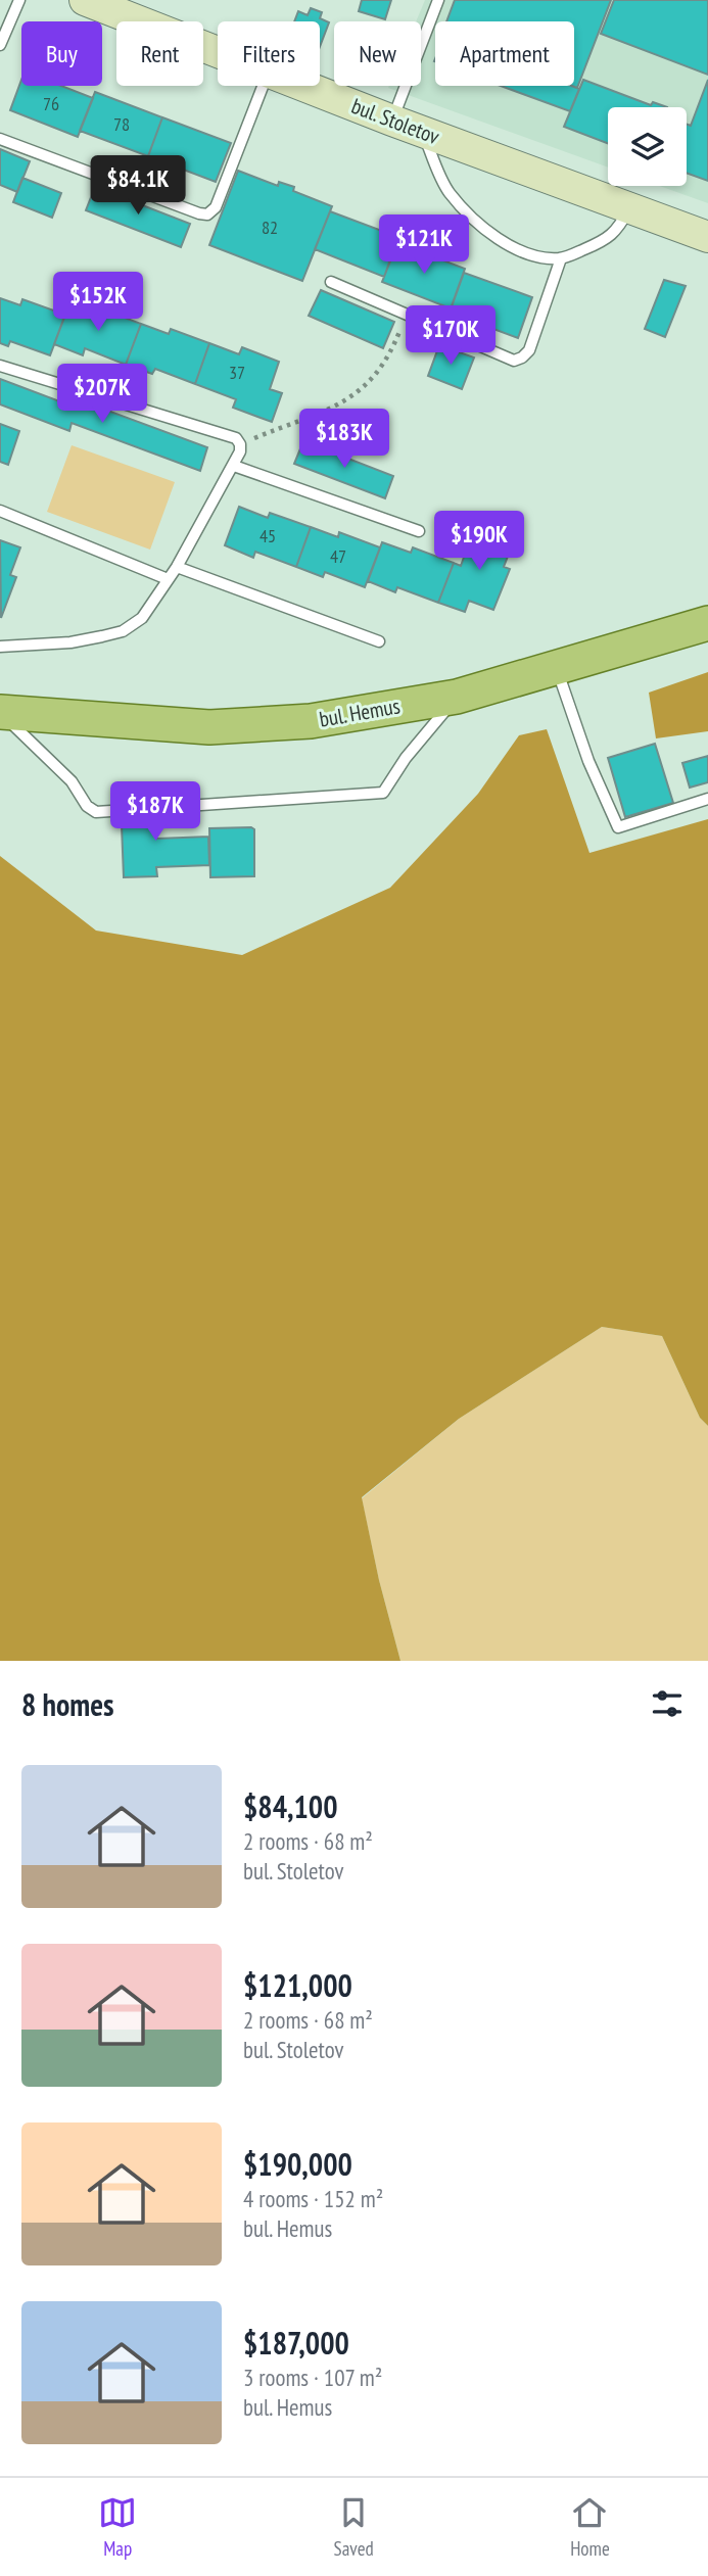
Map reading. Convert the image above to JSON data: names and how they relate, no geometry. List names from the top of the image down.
{
  "streets": {
    "main road": ["bul. Stoletov", "bul. Hemus"]
  },
  "house_numbers": [
    "76",
    "78",
    "82",
    "37",
    "45",
    "47"
  ],
  "page": {
    "chip": [
      "Buy",
      "Rent",
      "Filters",
      "New",
      "Apartment"
    ],
    "price": [
      "$84.1K",
      "$121K",
      "$152K",
      "$170K",
      "$207K",
      "$183K",
      "$190K",
      "$187K"
    ],
    "heading": "8 homes",
    "list": [
      {
        "name": "$84,100",
        "note": "2 rooms · 68 m² · bul. Stoletov"
      },
      {
        "name": "$121,000",
        "note": "2 rooms · 68 m² · bul. Stoletov"
      },
      {
        "name": "$190,000",
        "note": "4 rooms · 152 m² · bul. Hemus"
      },
      {
        "name": "$187,000",
        "note": "3 rooms · 107 m² · bul. Hemus"
      }
    ],
    "tabs": ["Map", "Saved", "Home"]
  }
}
